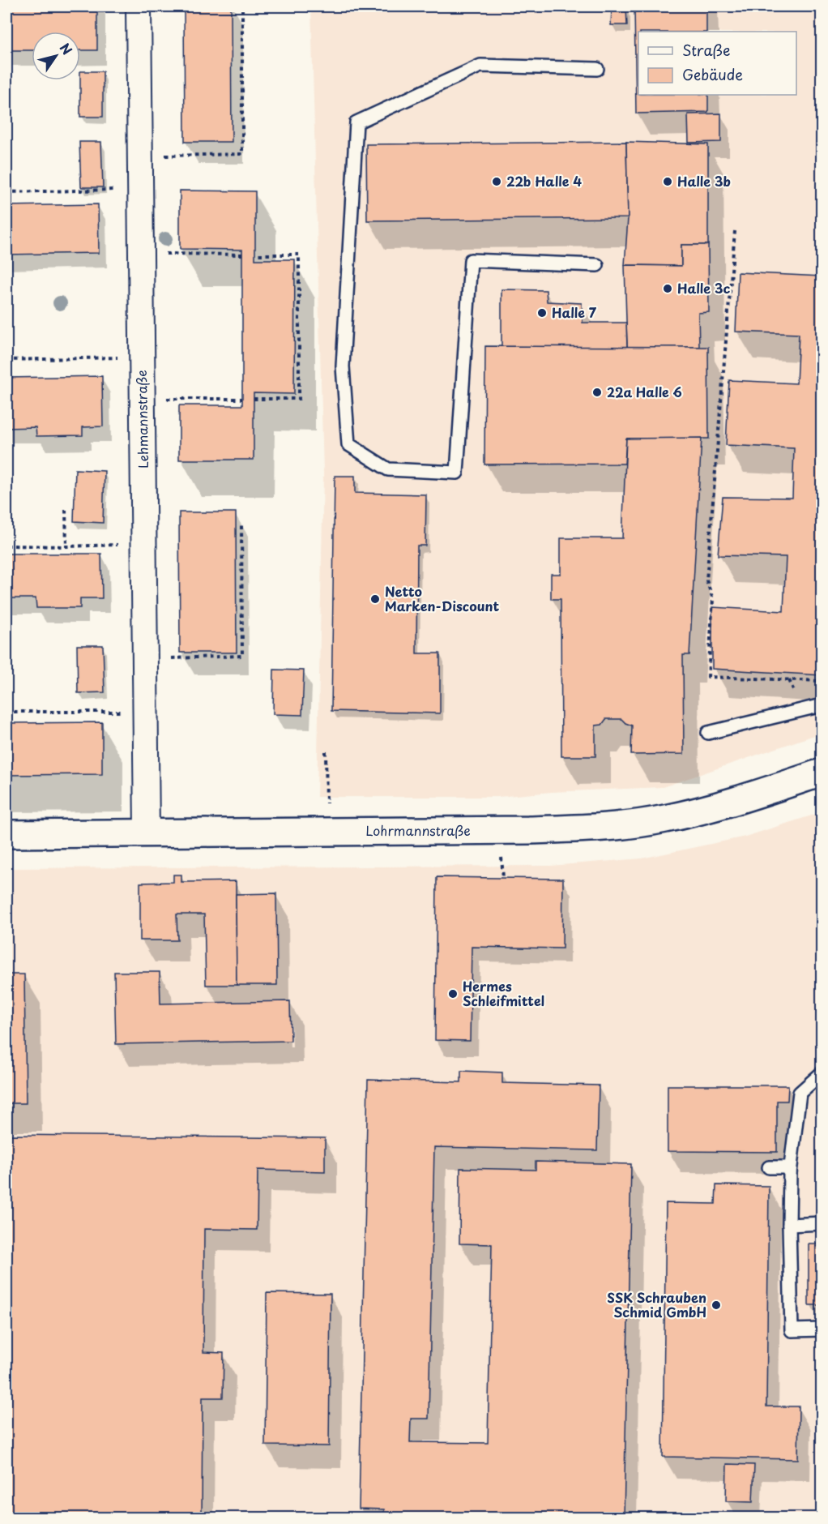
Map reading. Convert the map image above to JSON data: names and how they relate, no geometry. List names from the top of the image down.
{
  "streets": {
    "street": ["Lehmannstraße", "Lohrmannstraße"]
  },
  "crossings": [
    ["Lehmannstraße", "Lohrmannstraße"]
  ],
  "places": [
    "22b Halle 4",
    "Halle 3b",
    "Halle 3c",
    "Halle 7",
    "22a Halle 6",
    "Netto Marken-Discount",
    "Hermes Schleifmittel",
    "SSK Schrauben Schmid GmbH"
  ],
  "legend": ["Straße", "Gebäude"],
  "north": "top right"
}
